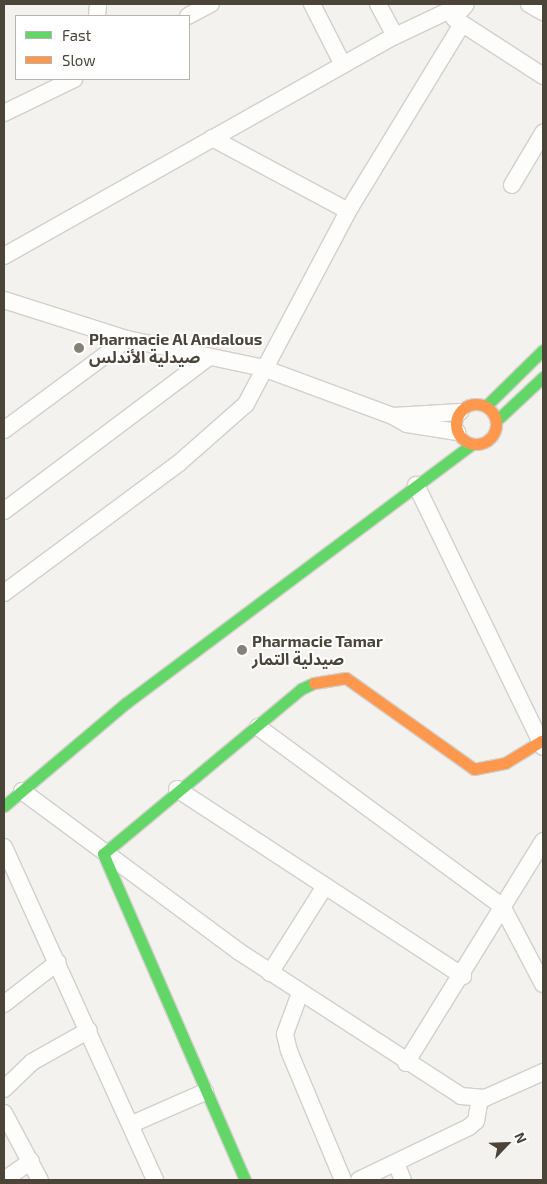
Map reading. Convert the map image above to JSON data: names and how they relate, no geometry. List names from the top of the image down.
{
  "places": ["Pharmacie Al Andalous صيدلية الأندلس", "Pharmacie Tamar صيدلية التمار"],
  "legend": ["Fast", "Slow"],
  "north": "top right"
}
